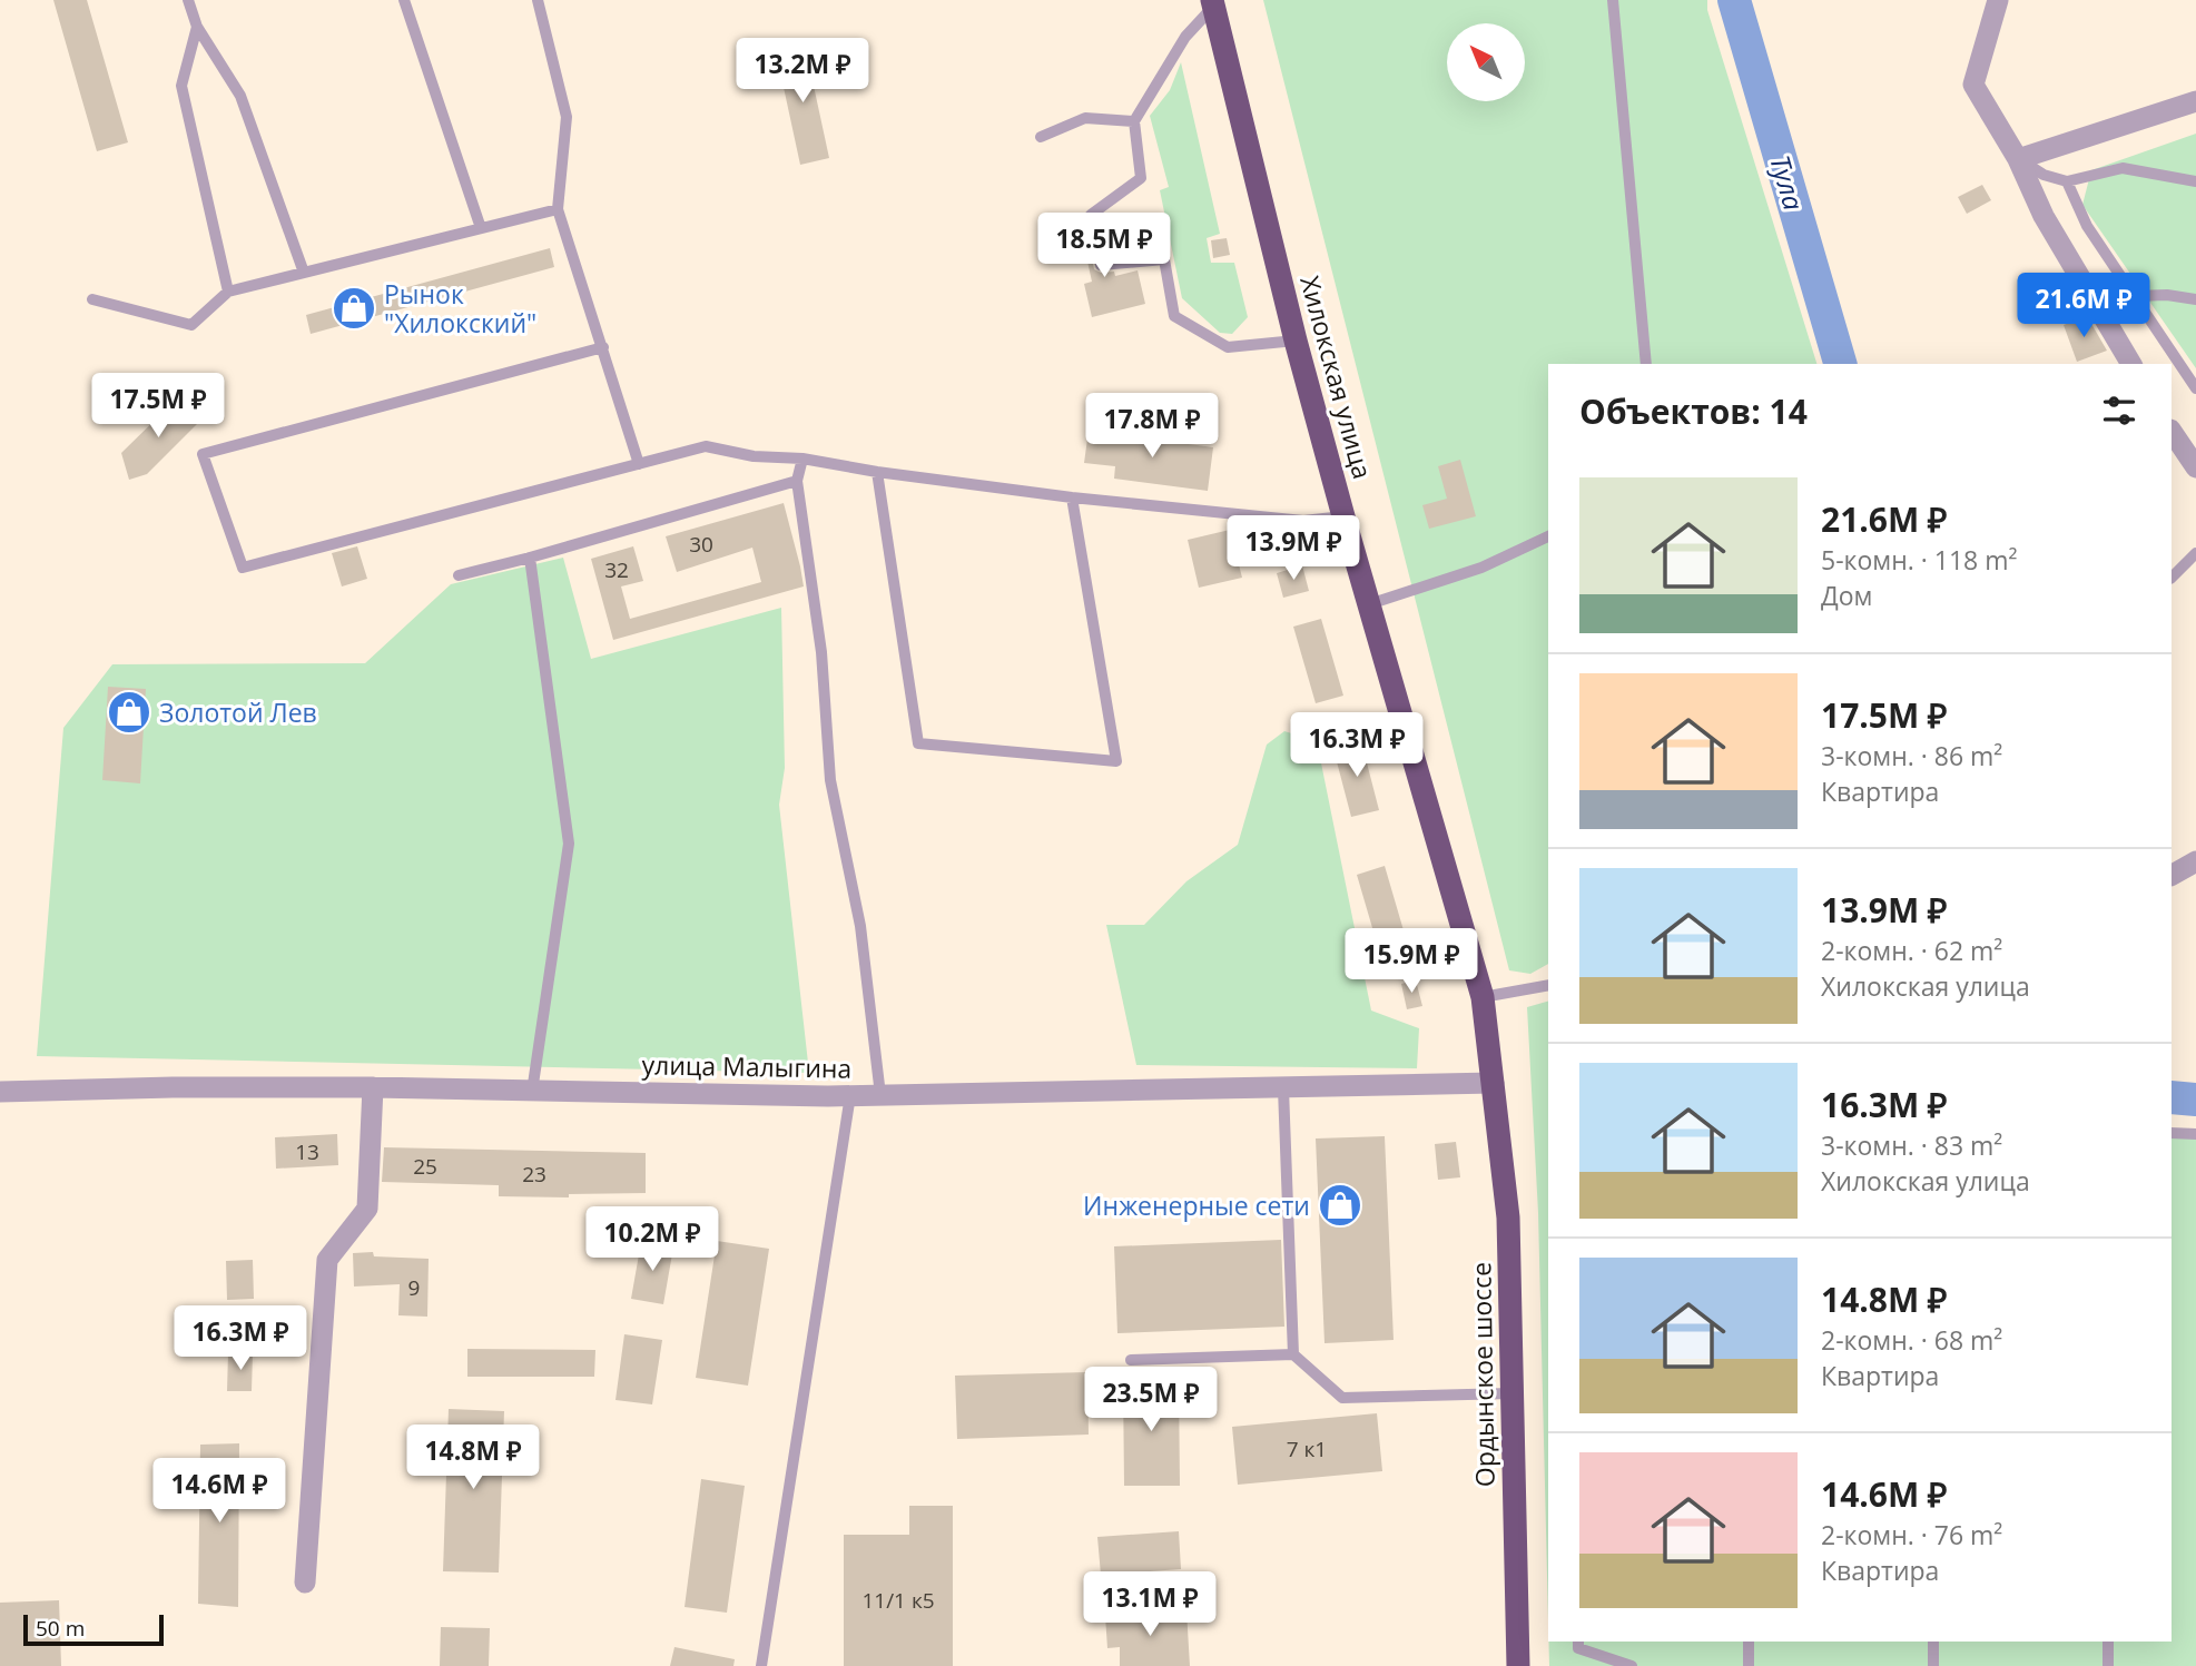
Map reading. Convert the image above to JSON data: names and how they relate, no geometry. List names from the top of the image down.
{
  "streets": {
    "highway": ["Хилокская улица", "Ордынское шоссе"],
    "street": ["улица Малыгина"]
  },
  "crossings": [
    ["Хилокская улица", "улица Малыгина"],
    ["Хилокская улица", "Ордынское шоссе"],
    ["улица Малыгина", "Ордынское шоссе"]
  ],
  "water": ["Тула"],
  "places": {
    "shop": ["Рынок \"Хилокский\"", "Золотой Лев", "Инженерные сети"]
  },
  "house_numbers": [
    "30",
    "32",
    "13",
    "25",
    "23",
    "9",
    "7 к1",
    "11/1 к5"
  ],
  "scale_bar": "50 m",
  "north": "top left",
  "page": {
    "price": [
      "13.2M ₽",
      "18.5M ₽",
      "21.6M ₽",
      "17.5M ₽",
      "17.8M ₽",
      "13.9M ₽",
      "16.3M ₽",
      "15.9M ₽",
      "10.2M ₽",
      "16.3M ₽",
      "23.5M ₽",
      "14.8M ₽",
      "14.6M ₽",
      "13.1M ₽"
    ],
    "heading": "Объектов: 14",
    "list": [
      {
        "name": "21.6M ₽",
        "note": "5-комн. · 118 m² · Дом"
      },
      {
        "name": "17.5M ₽",
        "note": "3-комн. · 86 m² · Квартира"
      },
      {
        "name": "13.9M ₽",
        "note": "2-комн. · 62 m² · Хилокская улица"
      },
      {
        "name": "16.3M ₽",
        "note": "3-комн. · 83 m² · Хилокская улица"
      },
      {
        "name": "14.8M ₽",
        "note": "2-комн. · 68 m² · Квартира"
      },
      {
        "name": "14.6M ₽",
        "note": "2-комн. · 76 m² · Квартира"
      }
    ],
    "scale": "50 m"
  }
}
